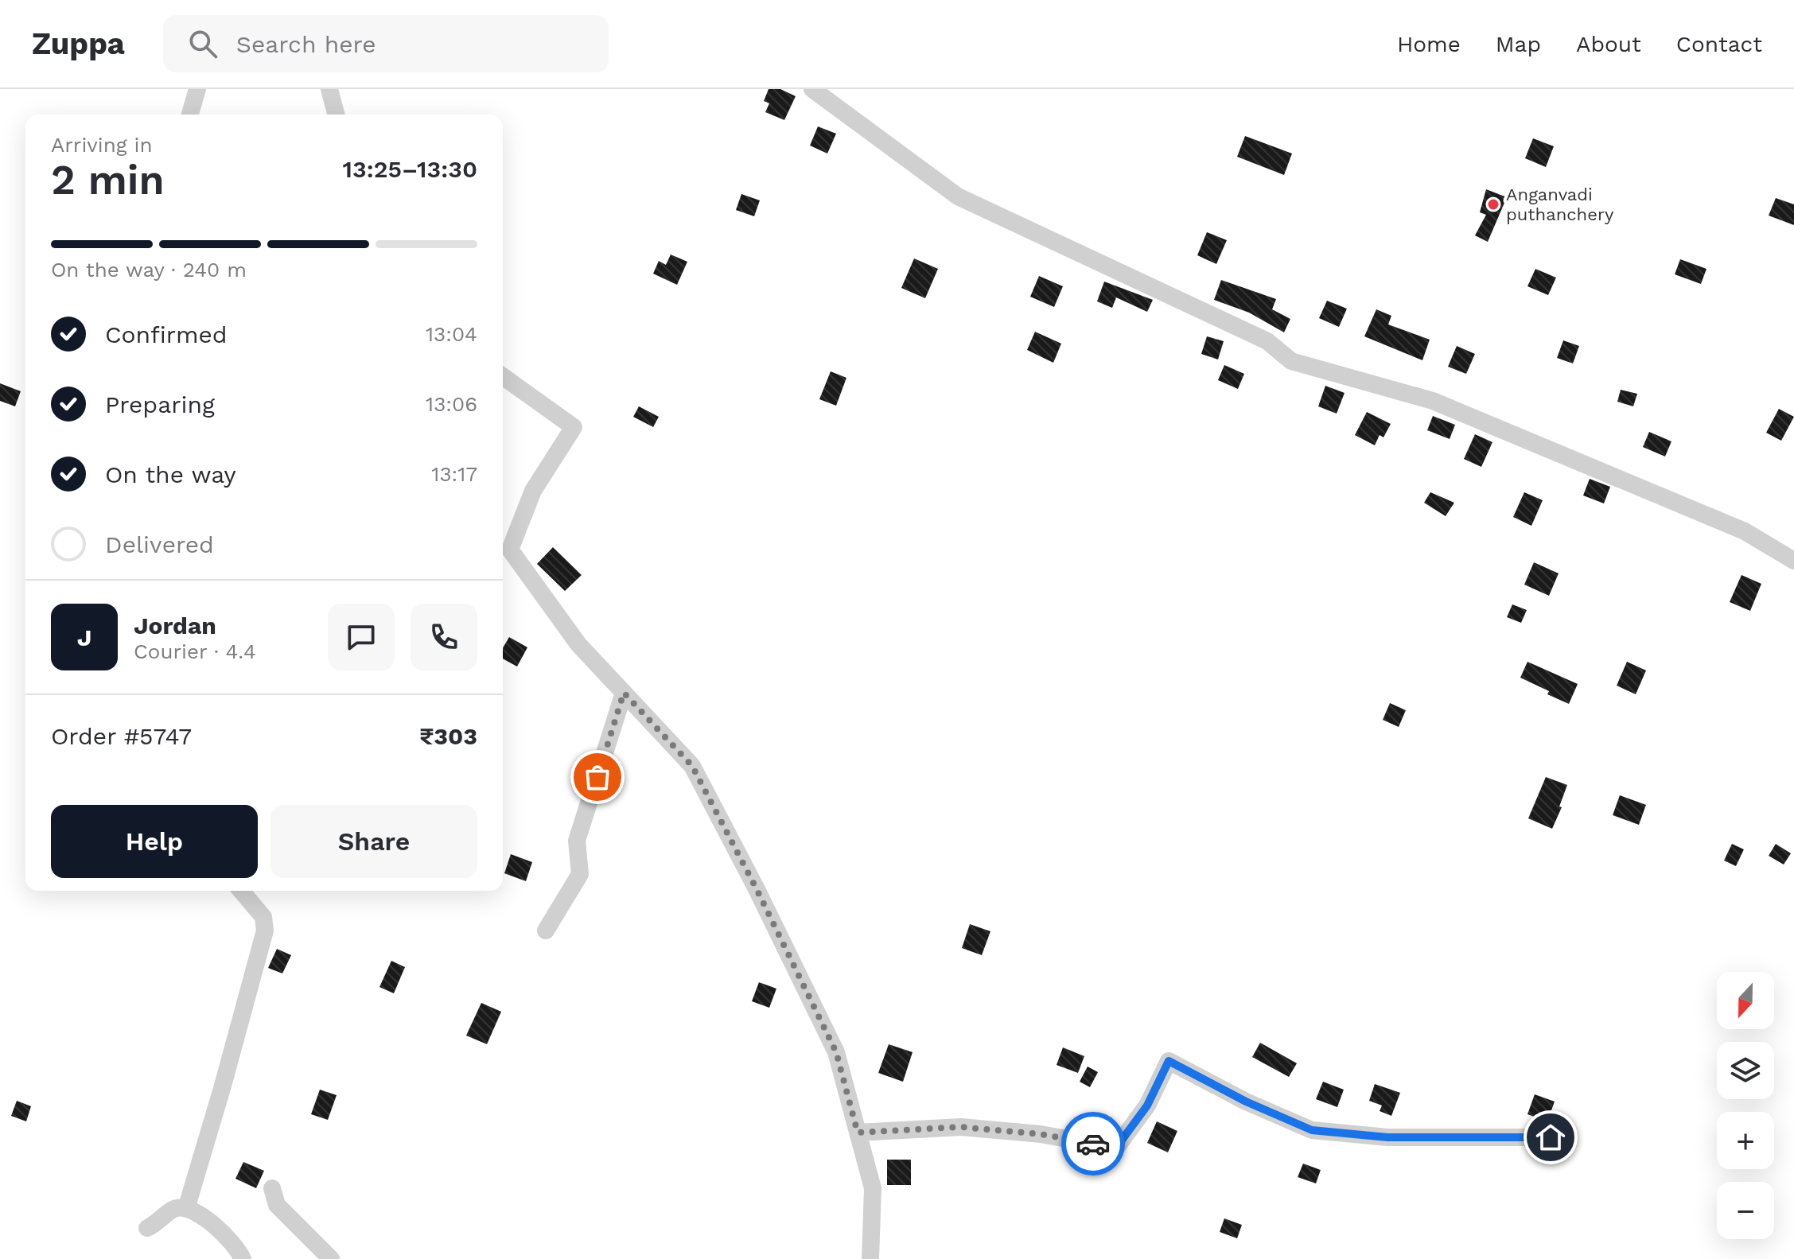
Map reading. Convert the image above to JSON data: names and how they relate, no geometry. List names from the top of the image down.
{
  "places": ["Anganvadi puthanchery"],
  "north": "bottom",
  "page": {
    "header": "Zuppa",
    "search": "Search here",
    "nav": [
      "Home",
      "Map",
      "About",
      "Contact"
    ],
    "heading": ["2 min", "Arriving in", "13:25–13:30"],
    "panel": [
      "Jordan",
      "Courier · 4.4",
      "Order #5747",
      "₹303"
    ],
    "bar": "On the way · 240 m",
    "list": [
      ["Confirmed", "13:04"],
      ["Preparing", "13:06"],
      ["On the way", "13:17"],
      "Delivered"
    ],
    "round": "J",
    "buttons": ["Help", "Share"],
    "map_buttons": ["+", "−"]
  }
}
